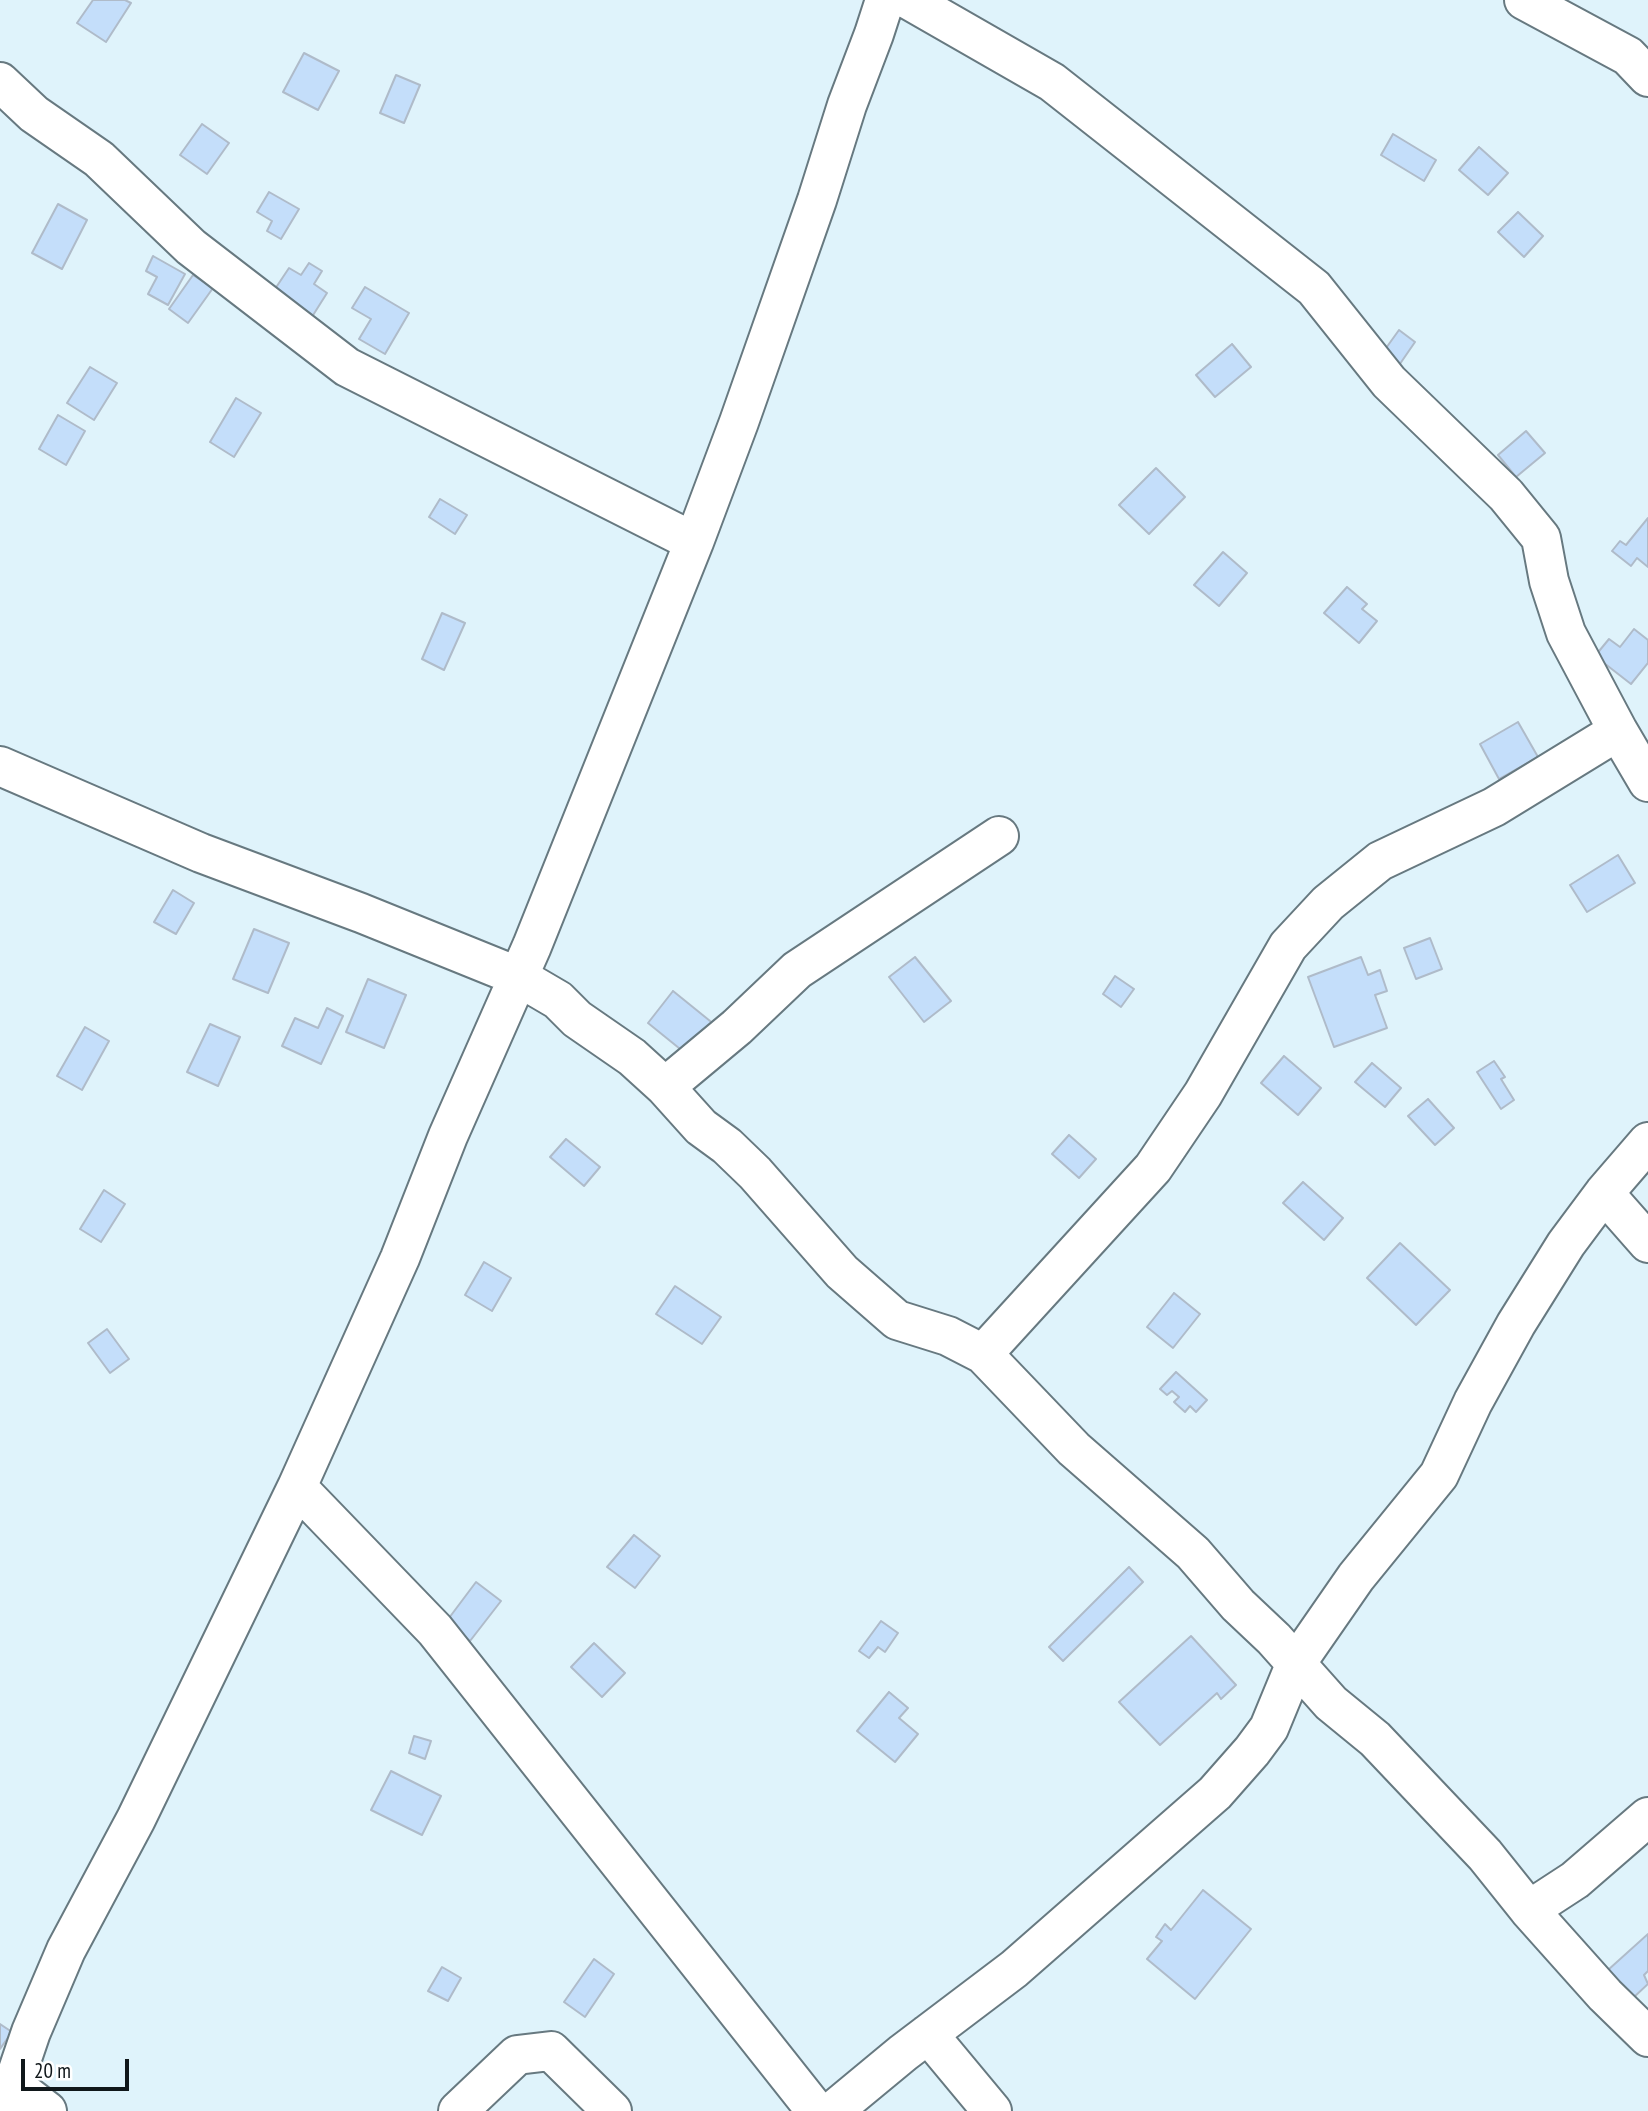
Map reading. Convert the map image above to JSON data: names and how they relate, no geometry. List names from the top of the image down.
{
  "scale_bar": "20 m"
}
